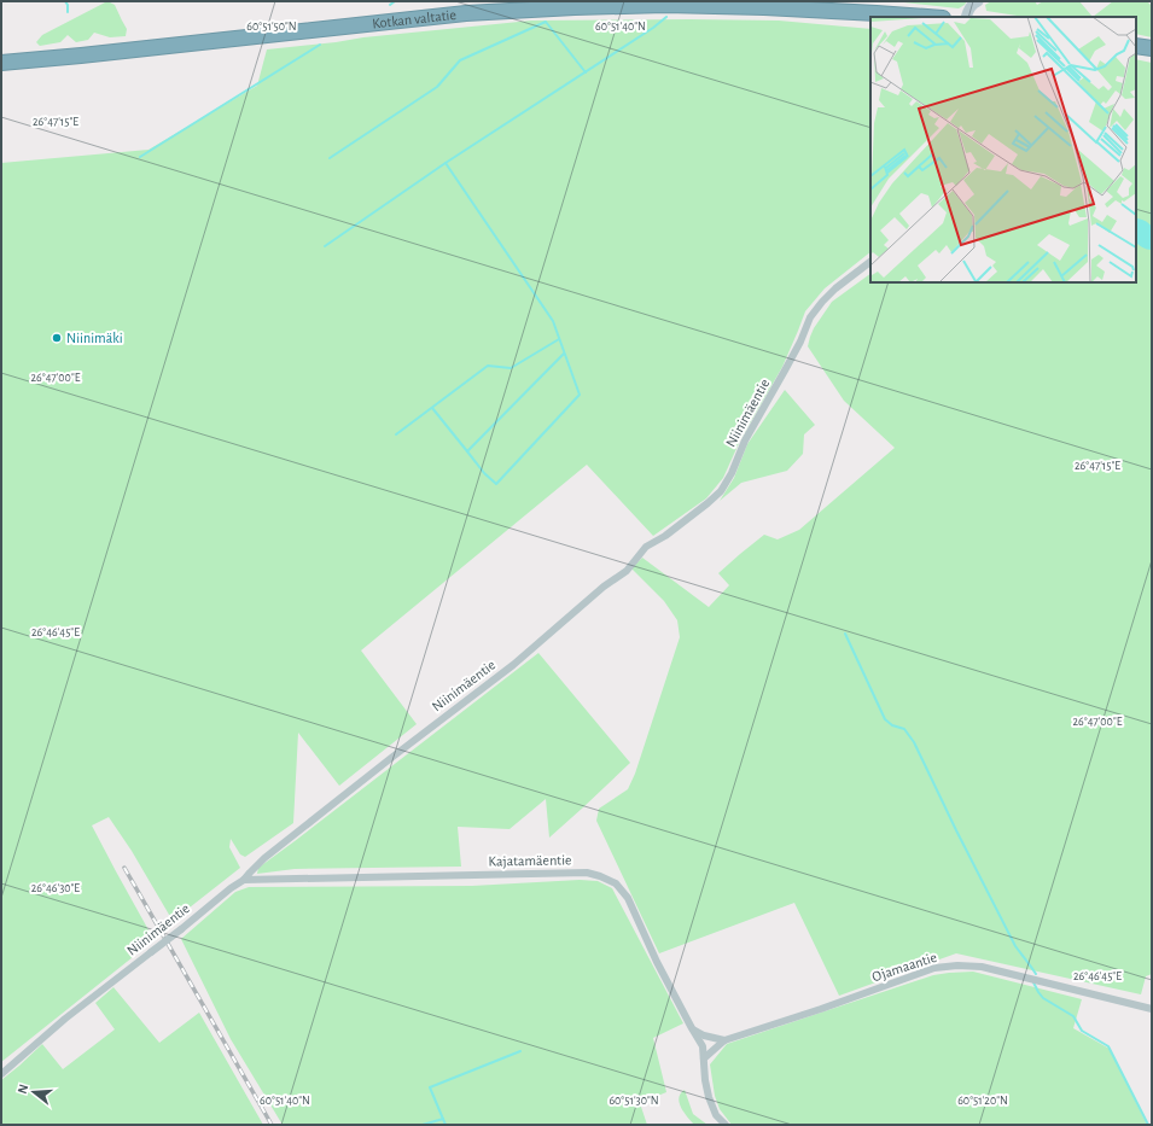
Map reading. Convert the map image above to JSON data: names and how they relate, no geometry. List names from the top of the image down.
{
  "streets": {
    "highway": ["Kotkan valtatie"],
    "street": ["Niinimäentie", "Kajatamäentie", "Ojamaantie"]
  },
  "crossings": [
    ["Niinimäentie", "Kajatamäentie"],
    ["Kajatamäentie", "Ojamaantie"]
  ],
  "places": ["Niinimäki"],
  "north": "left",
  "coordinates": [
    "60°51'50\"N",
    "60°51'40\"N",
    "26°47'15\"E",
    "26°47'00\"E",
    "26°46'45\"E",
    "26°46'30\"E",
    "60°51'30\"N",
    "60°51'20\"N"
  ]
}
